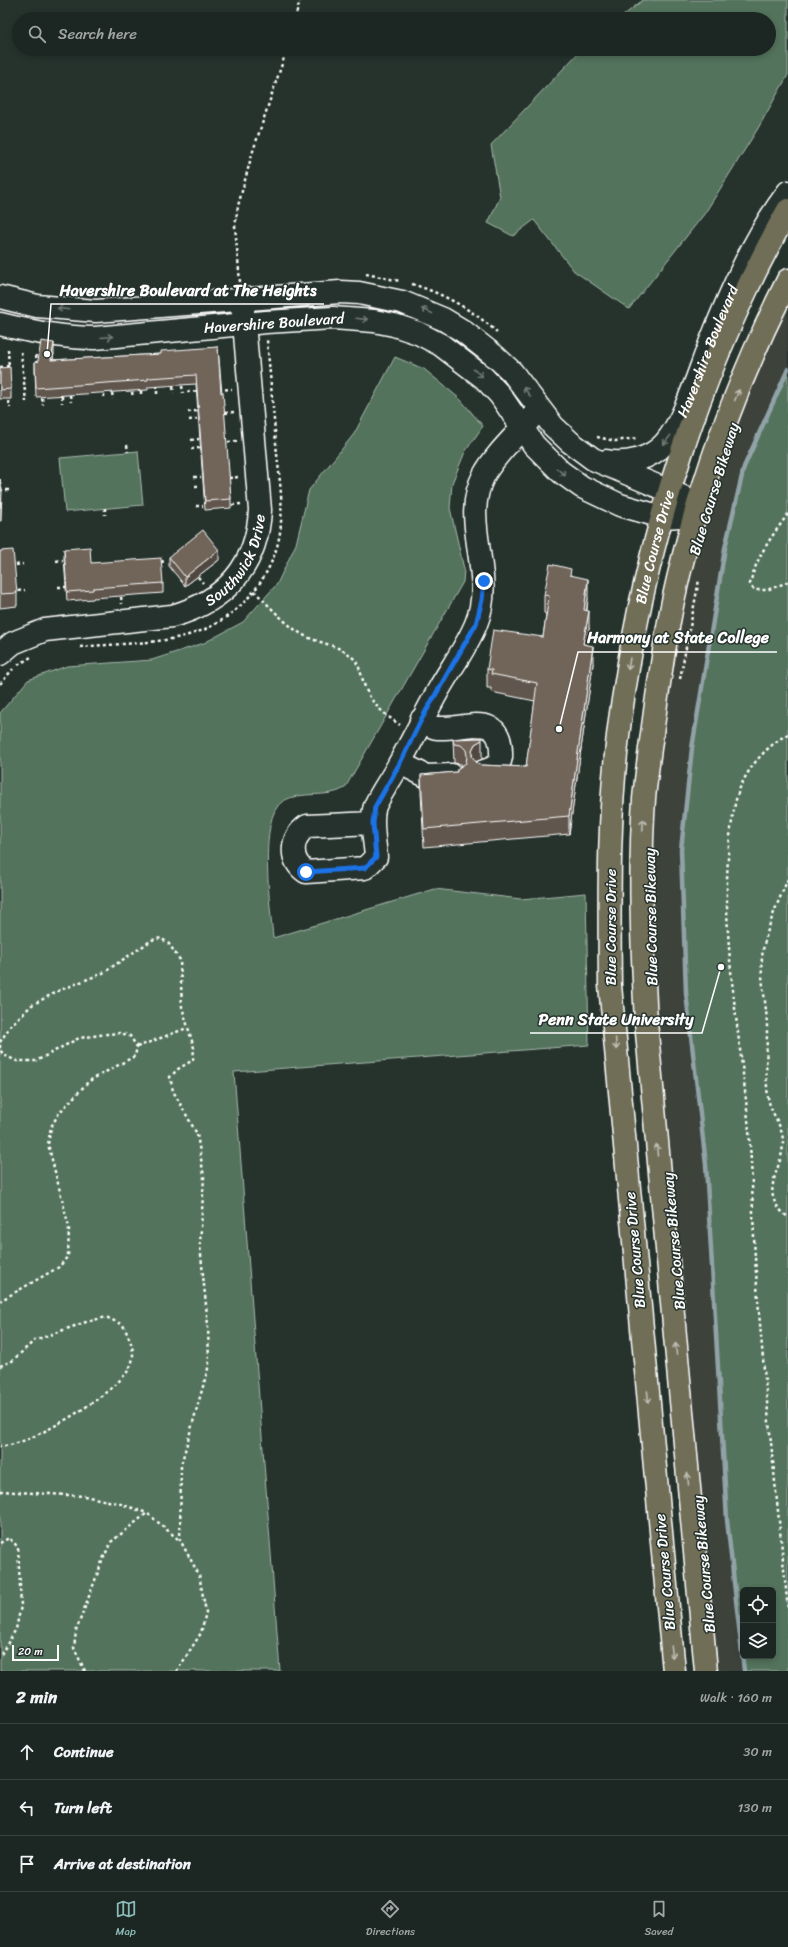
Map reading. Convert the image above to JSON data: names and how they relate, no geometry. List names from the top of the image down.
{
  "streets": {
    "main road": ["Blue Course Drive"],
    "street": ["Havershire Boulevard", "Southwick Drive"],
    "path": ["Blue Course Bikeway"]
  },
  "crossings": [
    ["Havershire Boulevard", "Blue Course Drive"],
    ["Havershire Boulevard", "Southwick Drive"]
  ],
  "places": ["Havershire Boulevard at The Heights", "Harmony at State College", "Penn State University"],
  "scale_bar": "20 m",
  "page": {
    "search": "Search here",
    "scale": "20 m",
    "heading": ["2 min", "Walk · 160 m"],
    "list": [
      ["Continue", "30 m"],
      ["Turn left", "130 m"],
      "Arrive at destination"
    ],
    "nav": ["Map", "Directions", "Saved"]
  }
}
